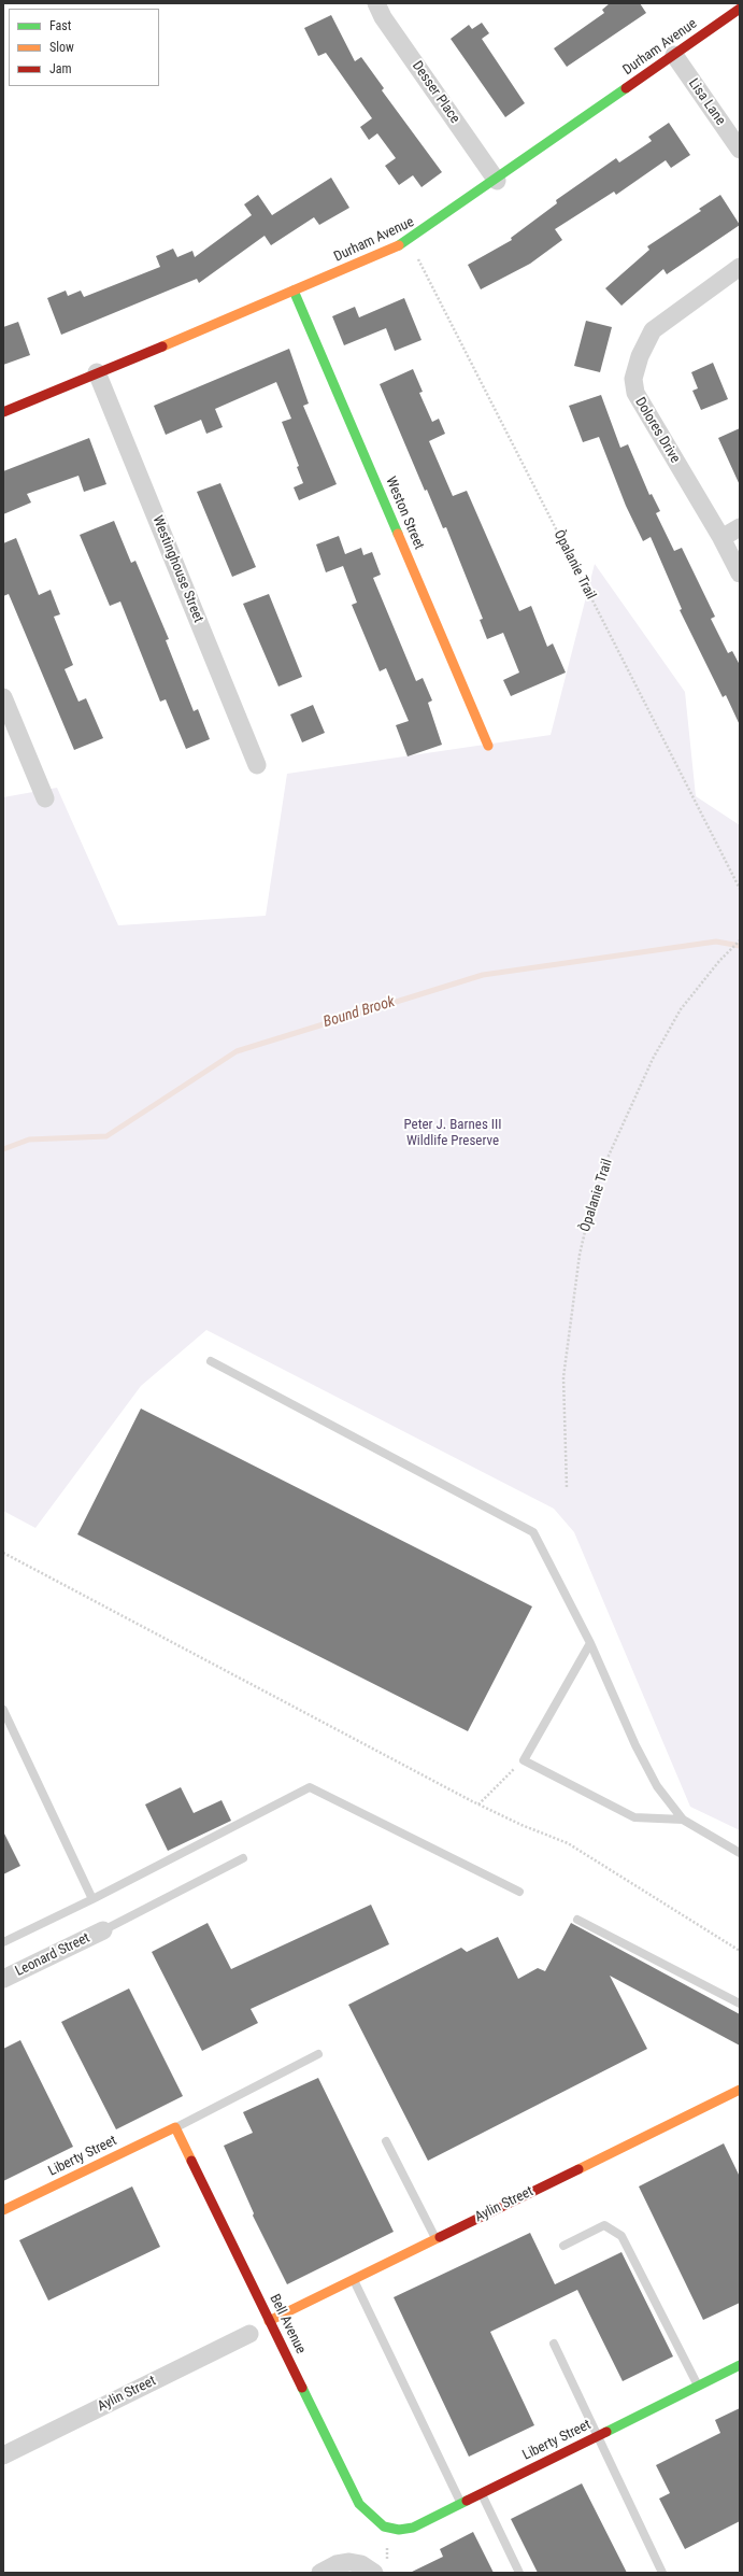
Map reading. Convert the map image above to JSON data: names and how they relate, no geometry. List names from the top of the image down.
{
  "streets": {
    "street": [
      "Durham Avenue",
      "Desser Place",
      "Lisa Lane",
      "Dolores Drive",
      "Weston Street",
      "Westinghouse Street",
      "Leonard Street",
      "Liberty Street",
      "Aylin Street",
      "Bell Avenue"
    ],
    "path": ["Òpalanie Trail"]
  },
  "crossings": [
    ["Durham Avenue", "Desser Place"],
    ["Durham Avenue", "Lisa Lane"],
    ["Durham Avenue", "Weston Street"],
    ["Durham Avenue", "Òpalanie Trail"],
    ["Durham Avenue", "Westinghouse Street"],
    ["Liberty Street", "Bell Avenue"],
    ["Aylin Street", "Bell Avenue"]
  ],
  "water": ["Bound Brook"],
  "parks": ["Peter J. Barnes III Wildlife Preserve"],
  "legend": ["Fast", "Slow", "Jam"]
}
